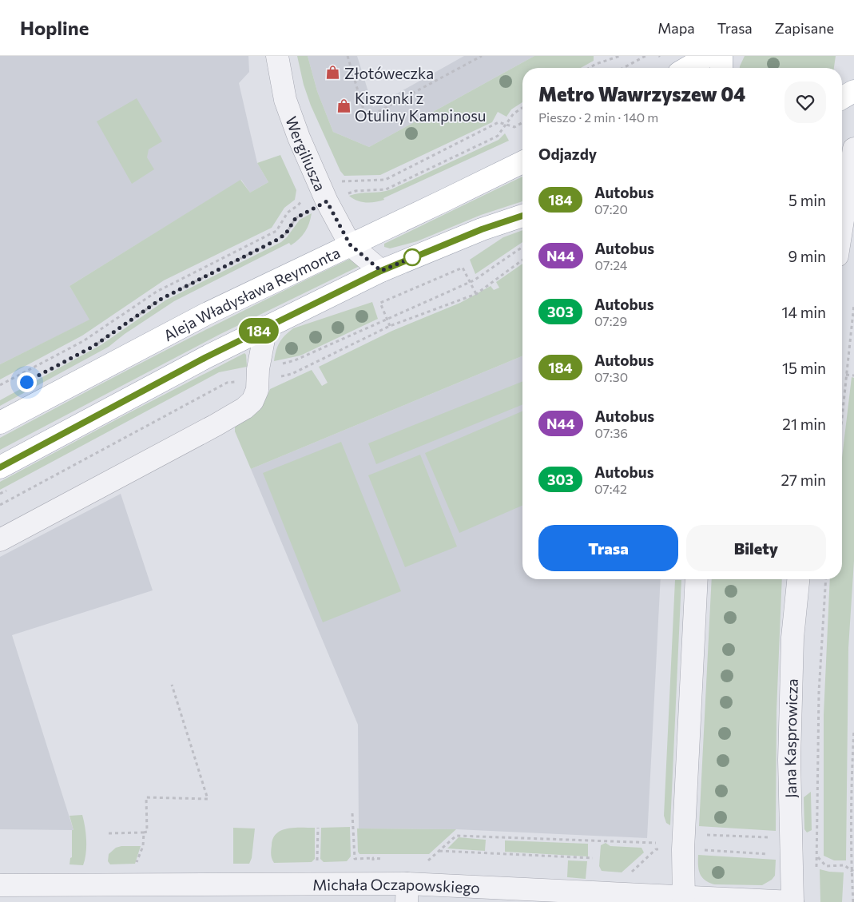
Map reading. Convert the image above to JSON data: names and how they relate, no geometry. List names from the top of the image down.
{
  "streets": {
    "main road": ["Aleja Władysława Reymonta"],
    "street": ["Wergiliusza", "Jana Kasprowicza", "Michała Oczapowskiego"]
  },
  "crossings": [
    ["Wergiliusza", "Aleja Władysława Reymonta"],
    ["Jana Kasprowicza", "Michała Oczapowskiego"]
  ],
  "places": {
    "shop": ["Złotóweczka", "Kiszonki z Otuliny Kampinosu"]
  },
  "lines": ["bus line 184"],
  "page": {
    "header": "Hopline",
    "nav": ["Mapa", "Trasa", "Zapisane"],
    "on_map": "184",
    "heading": [
      ["Metro Wawrzyszew 04", "Pieszo · 2 min · 140 m"],
      "Odjazdy"
    ],
    "list": [
      {
        "mark": "184",
        "name": "Autobus",
        "note": "07:20",
        "value": "5 min"
      },
      {
        "mark": "N44",
        "name": "Autobus",
        "note": "07:24",
        "value": "9 min"
      },
      {
        "mark": "303",
        "name": "Autobus",
        "note": "07:29",
        "value": "14 min"
      },
      {
        "mark": "184",
        "name": "Autobus",
        "note": "07:30",
        "value": "15 min"
      },
      {
        "mark": "N44",
        "name": "Autobus",
        "note": "07:36",
        "value": "21 min"
      },
      {
        "mark": "303",
        "name": "Autobus",
        "note": "07:42",
        "value": "27 min"
      }
    ],
    "buttons": ["Trasa", "Bilety"]
  }
}
